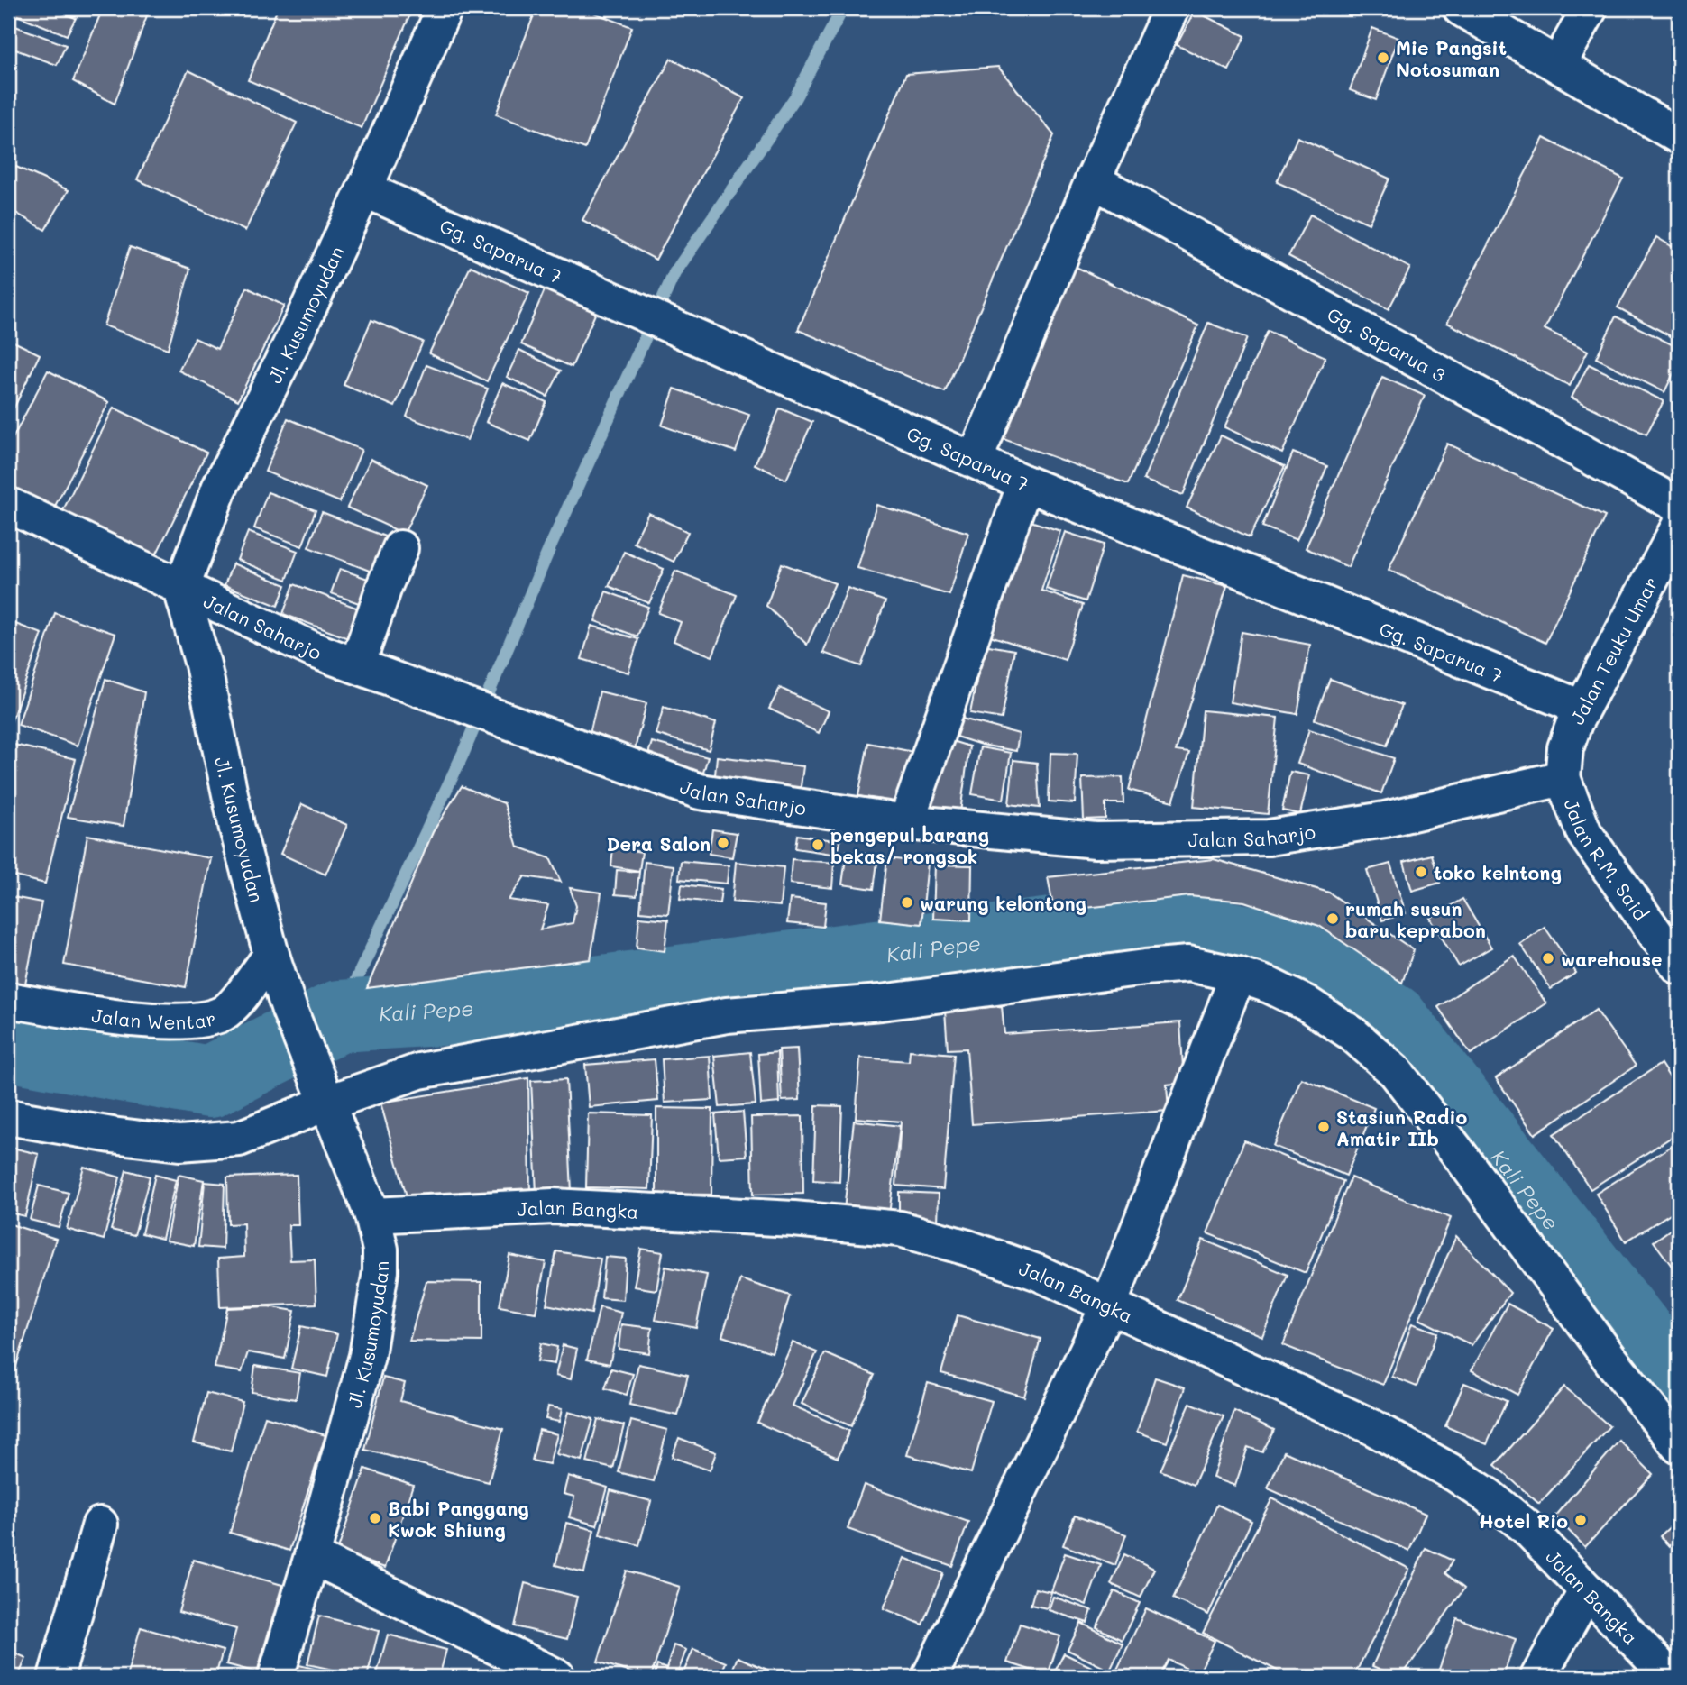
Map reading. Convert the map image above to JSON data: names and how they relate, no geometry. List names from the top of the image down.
{
  "streets": {
    "street": [
      "Gg. Saparua 7",
      "Jl. Kusumoyudan",
      "Gg. Saparua 3",
      "Jalan Saharjo",
      "Jalan Teuku Umar",
      "Jalan R.M. Said",
      "Jalan Wentar",
      "Jalan Bangka"
    ]
  },
  "crossings": [
    ["Gg. Saparua 7", "Jl. Kusumoyudan"],
    ["Gg. Saparua 7", "Jalan Teuku Umar"],
    ["Jl. Kusumoyudan", "Jalan Saharjo"],
    ["Jl. Kusumoyudan", "Jalan Wentar"],
    ["Jl. Kusumoyudan", "Jalan Bangka"],
    ["Jalan Saharjo", "Jalan Teuku Umar"],
    ["Jalan Saharjo", "Jalan R.M. Said"],
    ["Jalan Teuku Umar", "Jalan R.M. Said"]
  ],
  "water": ["Kali Pepe"],
  "places": [
    "Mie Pangsit Notosuman",
    "Dera Salon",
    "pengepul barang bekas/ rongsok",
    "toko kelntong",
    "warung kelontong",
    "rumah susun baru keprabon",
    "warehouse",
    "Stasiun Radio Amatir IIb",
    "Babi Panggang Kwok Shiung",
    "Hotel Rio"
  ]
}
